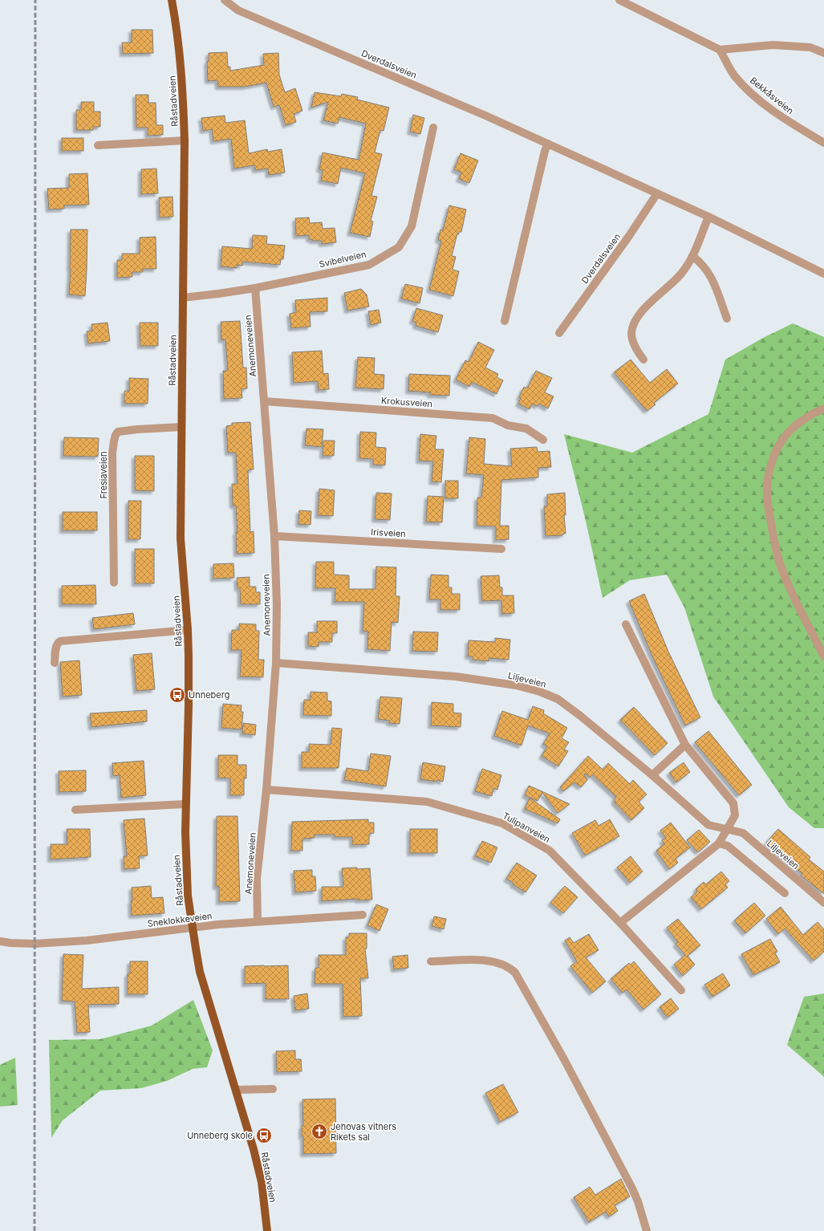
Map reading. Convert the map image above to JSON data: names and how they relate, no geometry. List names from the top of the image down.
{
  "streets": {
    "main road": ["Råstadveien"],
    "street": [
      "Dverdalsveien",
      "Bekkåsveien",
      "Svibelveien",
      "Anemoneveien",
      "Krokusveien",
      "Fresiaveien",
      "Irisveien",
      "Liljeveien",
      "Tulipanveien",
      "Sneklokkeveien"
    ]
  },
  "crossings": [
    ["Råstadveien", "Svibelveien"],
    ["Råstadveien", "Fresiaveien"],
    ["Råstadveien", "Sneklokkeveien"],
    ["Svibelveien", "Anemoneveien"],
    ["Anemoneveien", "Krokusveien"],
    ["Anemoneveien", "Irisveien"],
    ["Anemoneveien", "Liljeveien"],
    ["Anemoneveien", "Tulipanveien"],
    ["Anemoneveien", "Sneklokkeveien"]
  ],
  "places": {
    "bus stop": ["Unneberg", "Unneberg skole"],
    "church": ["Jehovas vitners Rikets sal"]
  }
}
